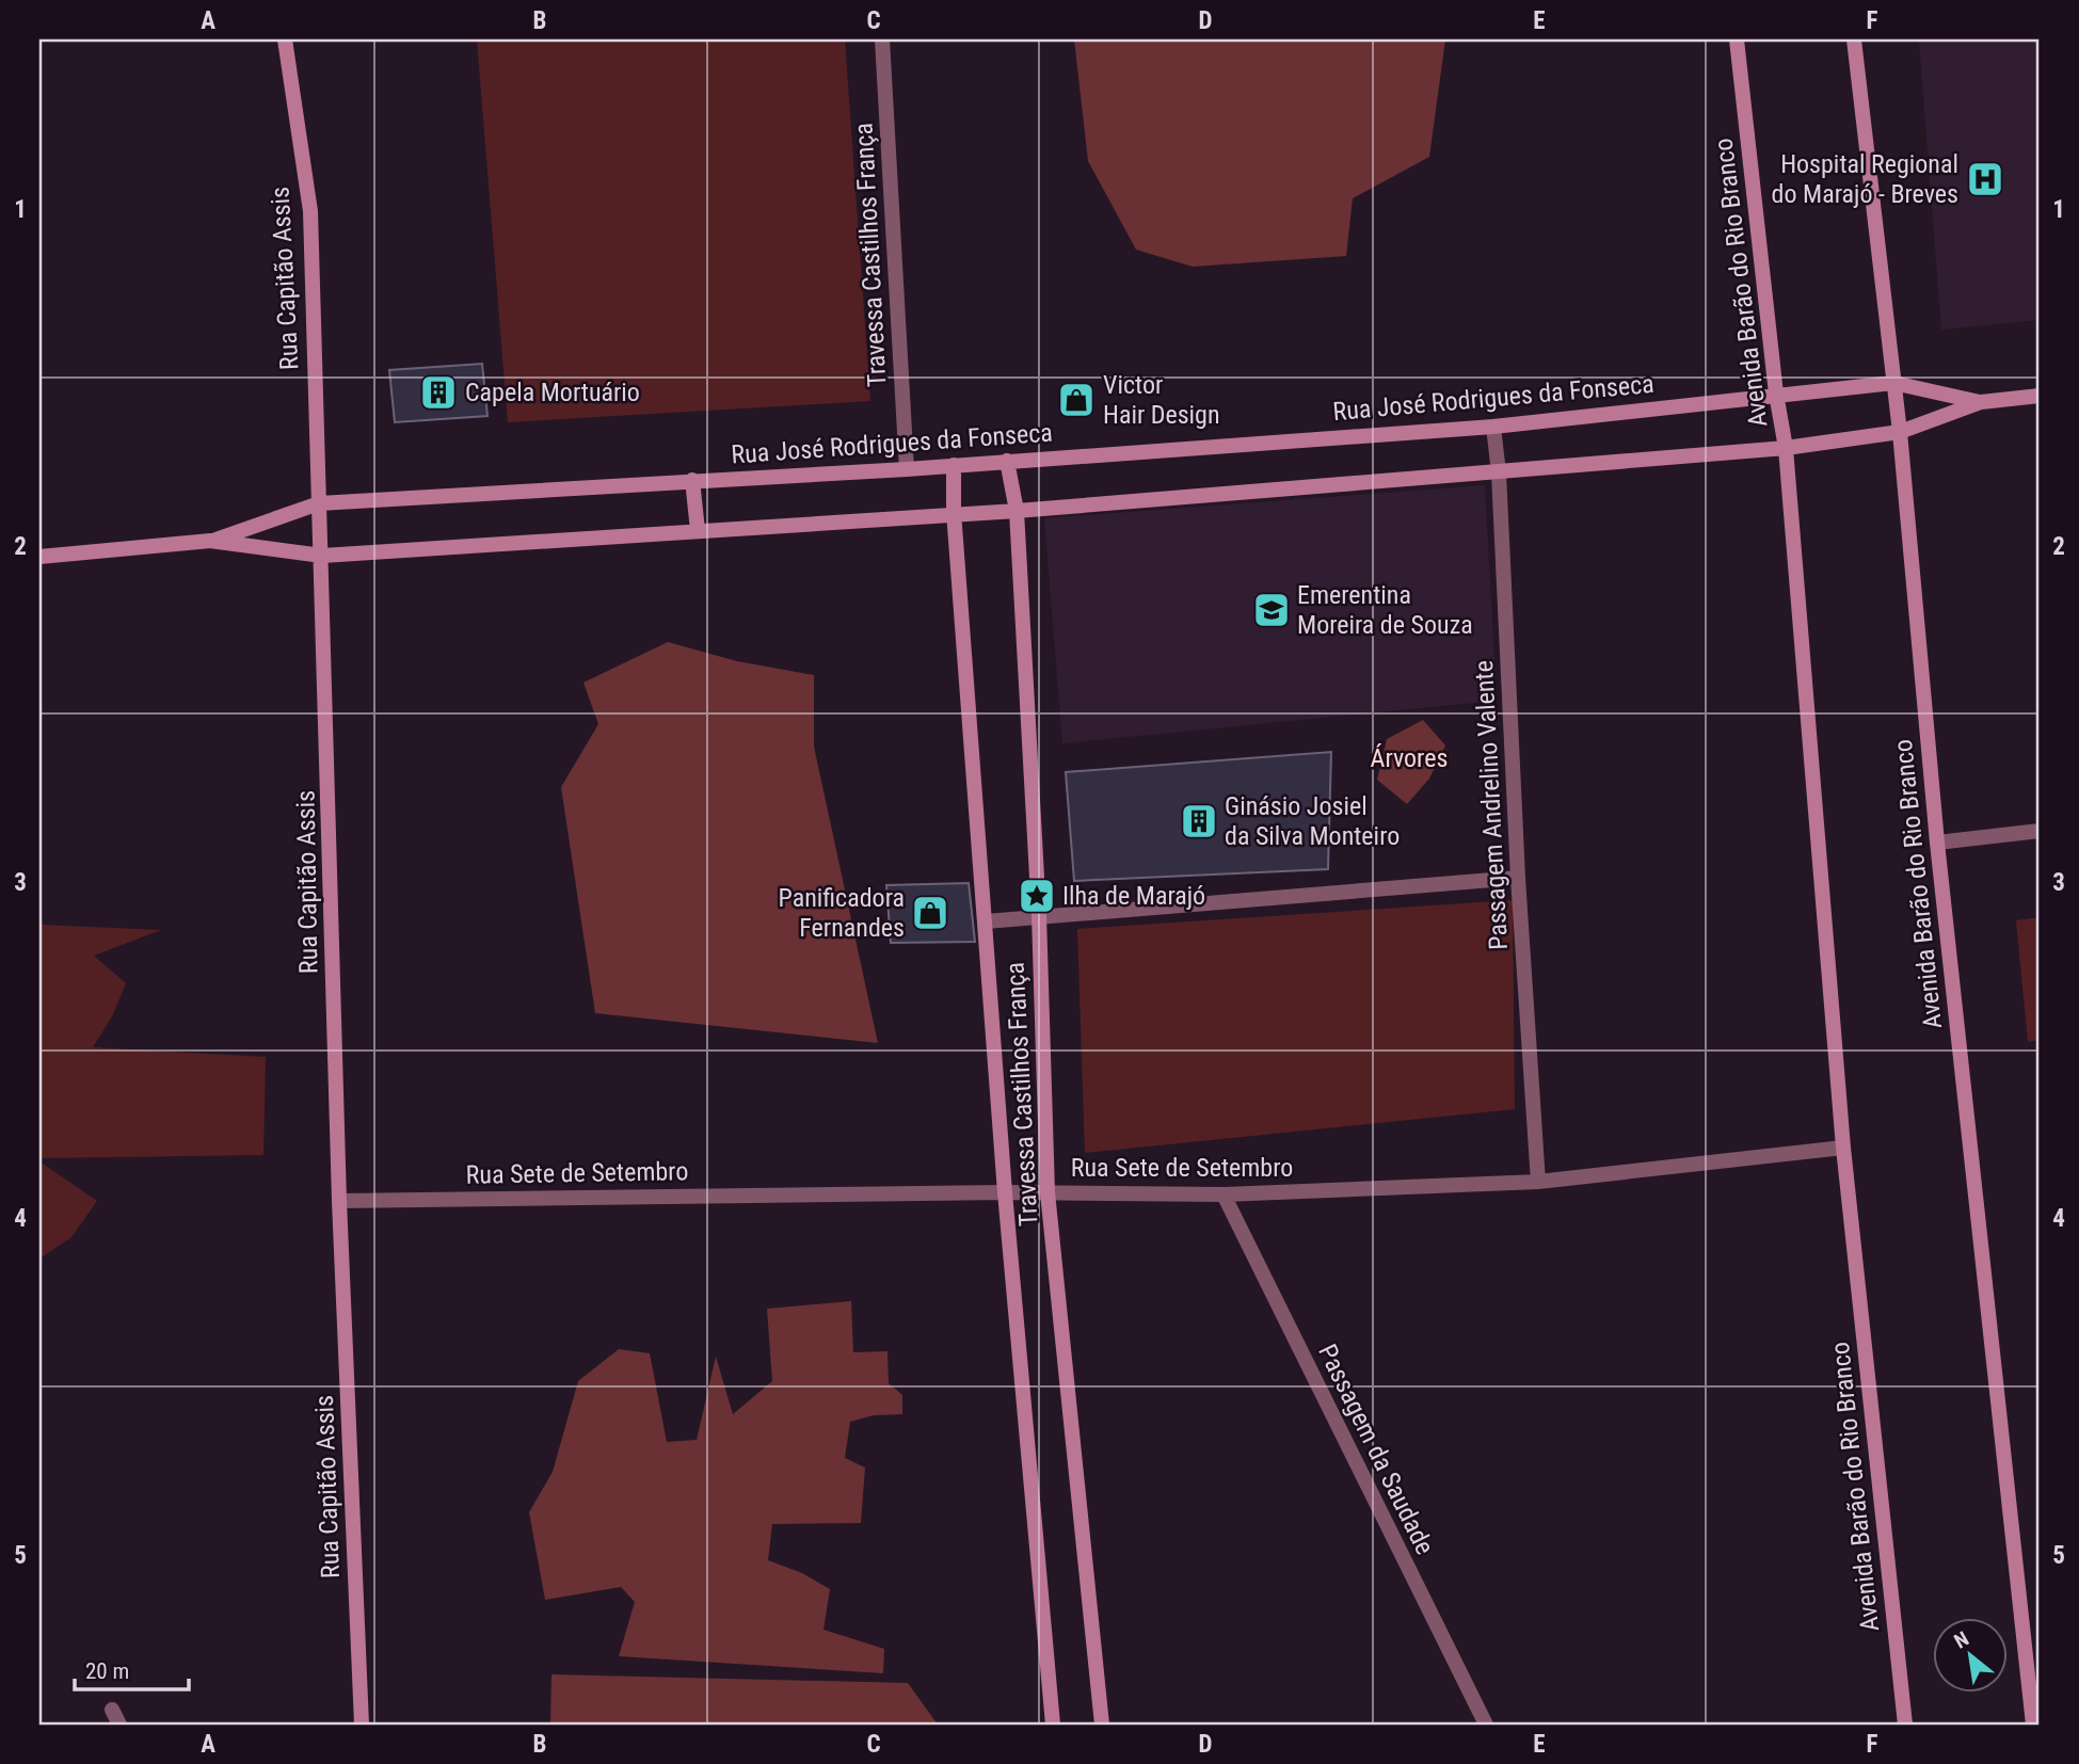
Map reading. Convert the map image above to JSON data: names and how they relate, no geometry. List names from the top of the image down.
{
  "streets": {
    "street": [
      "Travessa Castilhos França",
      "Rua Capitão Assis",
      "Avenida Barão do Rio Branco",
      "Rua José Rodrigues da Fonseca",
      "Passagem Andrelino Valente",
      "Rua Sete de Setembro",
      "Passagem da Saudade"
    ]
  },
  "crossings": [
    ["Travessa Castilhos França", "Rua José Rodrigues da Fonseca"],
    ["Travessa Castilhos França", "Rua Sete de Setembro"],
    ["Rua Capitão Assis", "Rua José Rodrigues da Fonseca"],
    ["Rua Capitão Assis", "Rua Sete de Setembro"],
    ["Avenida Barão do Rio Branco", "Rua José Rodrigues da Fonseca"],
    ["Avenida Barão do Rio Branco", "Rua Sete de Setembro"],
    ["Rua José Rodrigues da Fonseca", "Passagem Andrelino Valente"],
    ["Passagem Andrelino Valente", "Rua Sete de Setembro"],
    ["Rua Sete de Setembro", "Passagem da Saudade"]
  ],
  "parks": ["Árvores"],
  "places": {
    "hospital": ["Hospital Regional do Marajó - Breves"],
    "building": ["Capela Mortuário", "Ginásio Josiel da Silva Monteiro"],
    "shop": ["Victor Hair Design", "Panificadora Fernandes"],
    "school or university": ["Emerentina Moreira de Souza"],
    "place": ["Ilha de Marajó"]
  },
  "scale_bar": "20 m",
  "north": "top left",
  "grid": {
    "columns": [
      "A",
      "B",
      "C",
      "D",
      "E",
      "F"
    ],
    "rows": [
      "1",
      "2",
      "3",
      "4",
      "5"
    ]
  }
}
